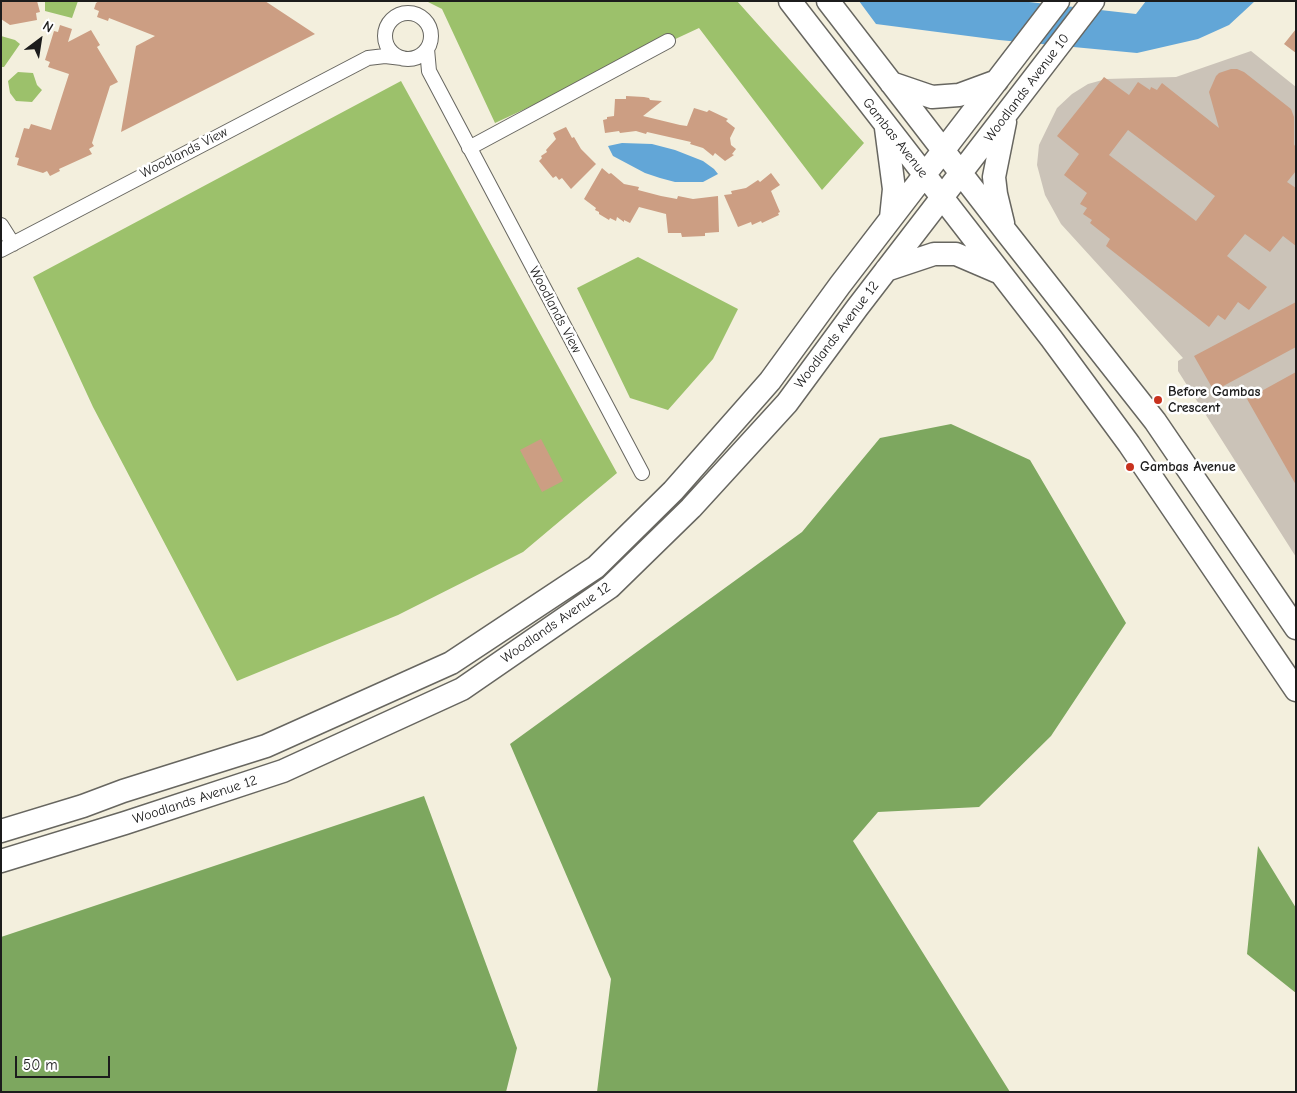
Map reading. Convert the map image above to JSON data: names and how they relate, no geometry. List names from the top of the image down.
{
  "streets": {
    "main road": ["Woodlands Avenue 10", "Gambas Avenue", "Woodlands Avenue 12"],
    "street": ["Woodlands View"]
  },
  "crossings": [
    ["Woodlands Avenue 10", "Woodlands Avenue 12"],
    ["Gambas Avenue", "Woodlands Avenue 12"]
  ],
  "places": ["Before Gambas Crescent", "Gambas Avenue"],
  "scale_bar": "50 m",
  "north": "top right"
}
